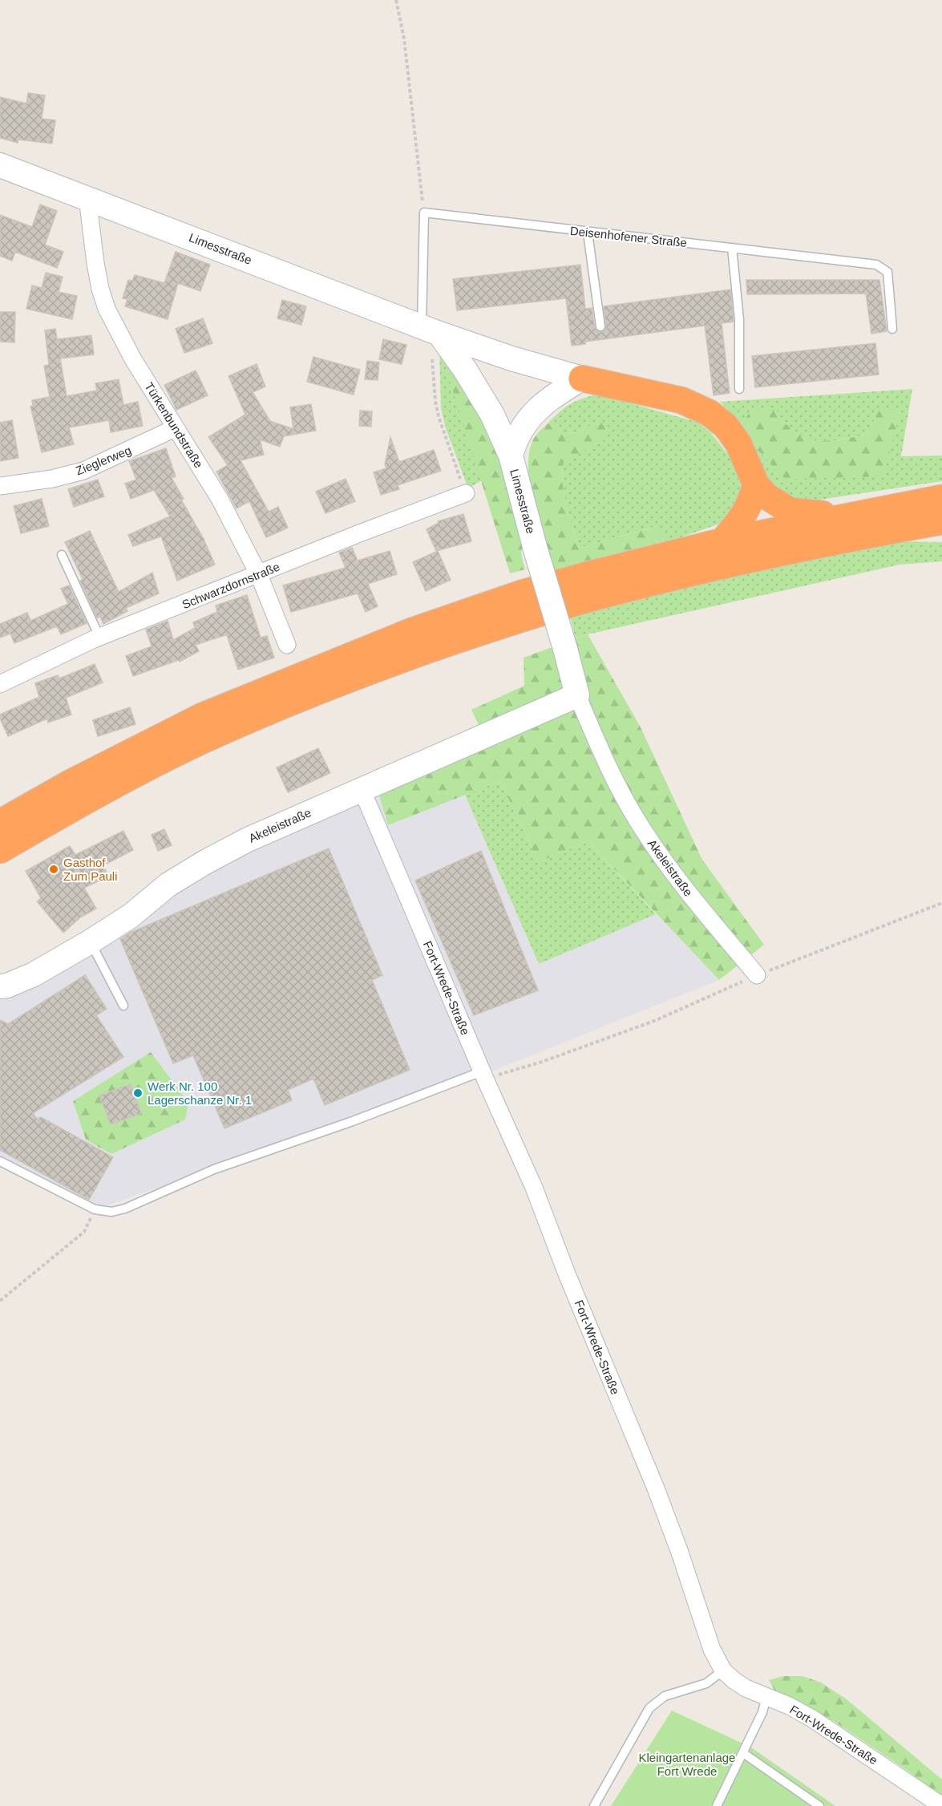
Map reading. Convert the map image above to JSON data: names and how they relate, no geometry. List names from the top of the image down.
{
  "streets": {
    "street": [
      "Limesstraße",
      "Türkenbundstraße",
      "Zieglerweg",
      "Schwarzdornstraße",
      "Akeleistraße",
      "Fort-Wrede-Straße"
    ],
    "lane": ["Deisenhofener Straße"]
  },
  "crossings": [
    ["Limesstraße", "Türkenbundstraße"],
    ["Limesstraße", "Akeleistraße"],
    ["Türkenbundstraße", "Zieglerweg"],
    ["Türkenbundstraße", "Schwarzdornstraße"],
    ["Akeleistraße", "Fort-Wrede-Straße"]
  ],
  "parks": ["Kleingartenanlage Fort Wrede"],
  "places": ["Gasthof Zum Pauli", "Werk Nr. 100 Lagerschanze Nr. 1"]
}
